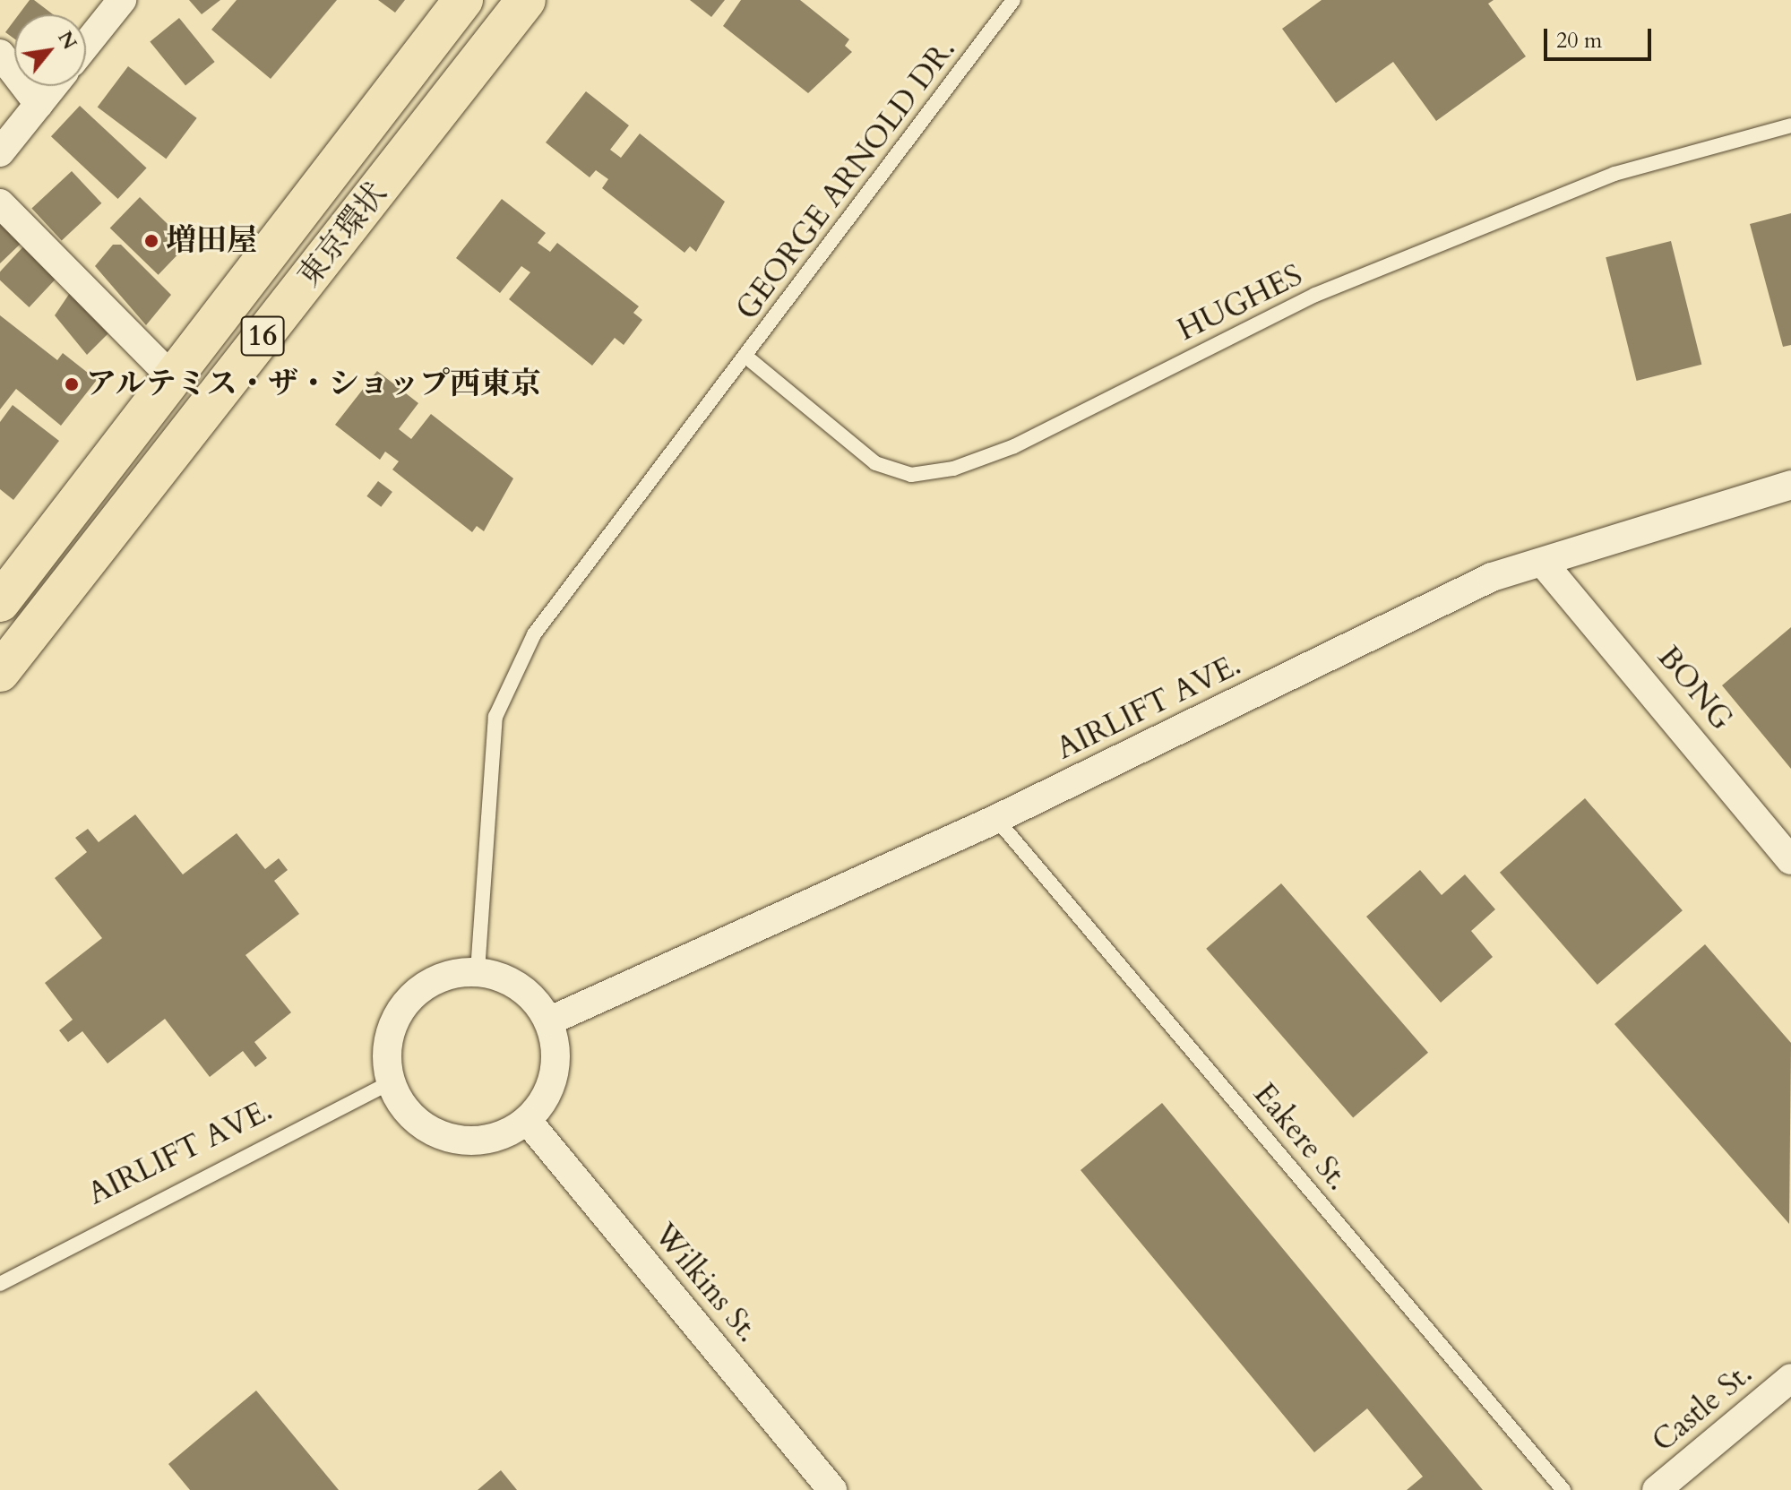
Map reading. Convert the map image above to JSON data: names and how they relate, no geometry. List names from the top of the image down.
{
  "streets": {
    "highway": ["東京環状", "16"],
    "street": [
      "BONG",
      "AIRLIFT AVE.",
      "Wilkins St.",
      "Castle St."
    ],
    "lane": ["GEORGE ARNOLD DR.", "HUGHES", "Eakere St."]
  },
  "crossings": [
    ["GEORGE ARNOLD DR.", "HUGHES"],
    ["GEORGE ARNOLD DR.", "AIRLIFT AVE."],
    ["GEORGE ARNOLD DR.", "Wilkins St."],
    ["BONG", "AIRLIFT AVE."],
    ["AIRLIFT AVE.", "Eakere St."],
    ["AIRLIFT AVE.", "Wilkins St."]
  ],
  "places": ["増田屋", "アルテミス・ザ・ショップ西東京"],
  "scale_bar": "20 m",
  "north": "top right"
}
